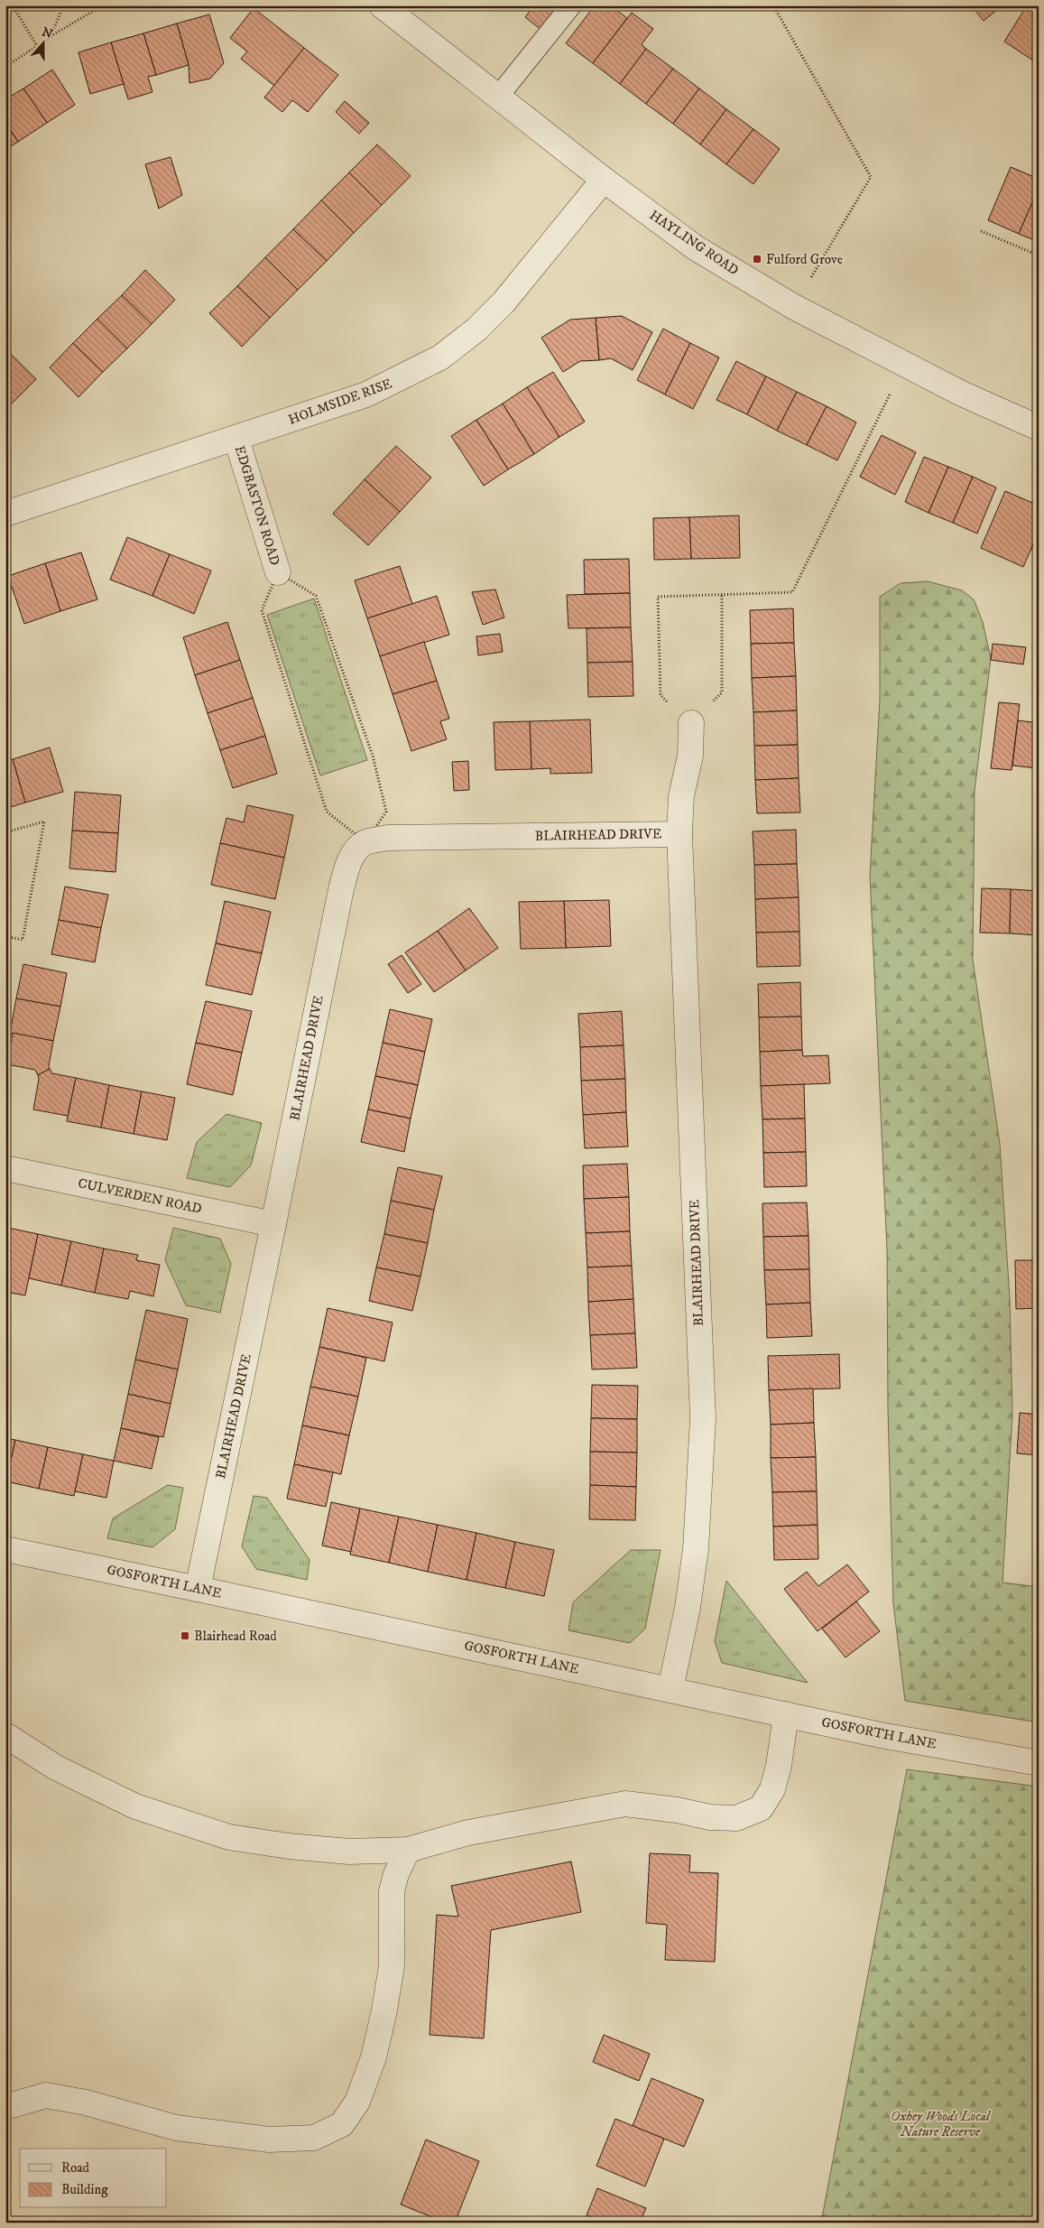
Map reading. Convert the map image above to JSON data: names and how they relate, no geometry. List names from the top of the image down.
{
  "streets": {
    "street": [
      "HAYLING ROAD",
      "HOLMSIDE RISE",
      "EDGBASTON ROAD",
      "BLAIRHEAD DRIVE",
      "CULVERDEN ROAD",
      "GOSFORTH LANE"
    ]
  },
  "crossings": [
    ["HAYLING ROAD", "HOLMSIDE RISE"],
    ["HOLMSIDE RISE", "EDGBASTON ROAD"],
    ["BLAIRHEAD DRIVE", "CULVERDEN ROAD"],
    ["BLAIRHEAD DRIVE", "GOSFORTH LANE"]
  ],
  "parks": ["Oxhey Woods Local Nature Reserve"],
  "places": {
    "transit": ["Fulford Grove", "Blairhead Road"]
  },
  "legend": ["Road", "Building"],
  "north": "top"
}
